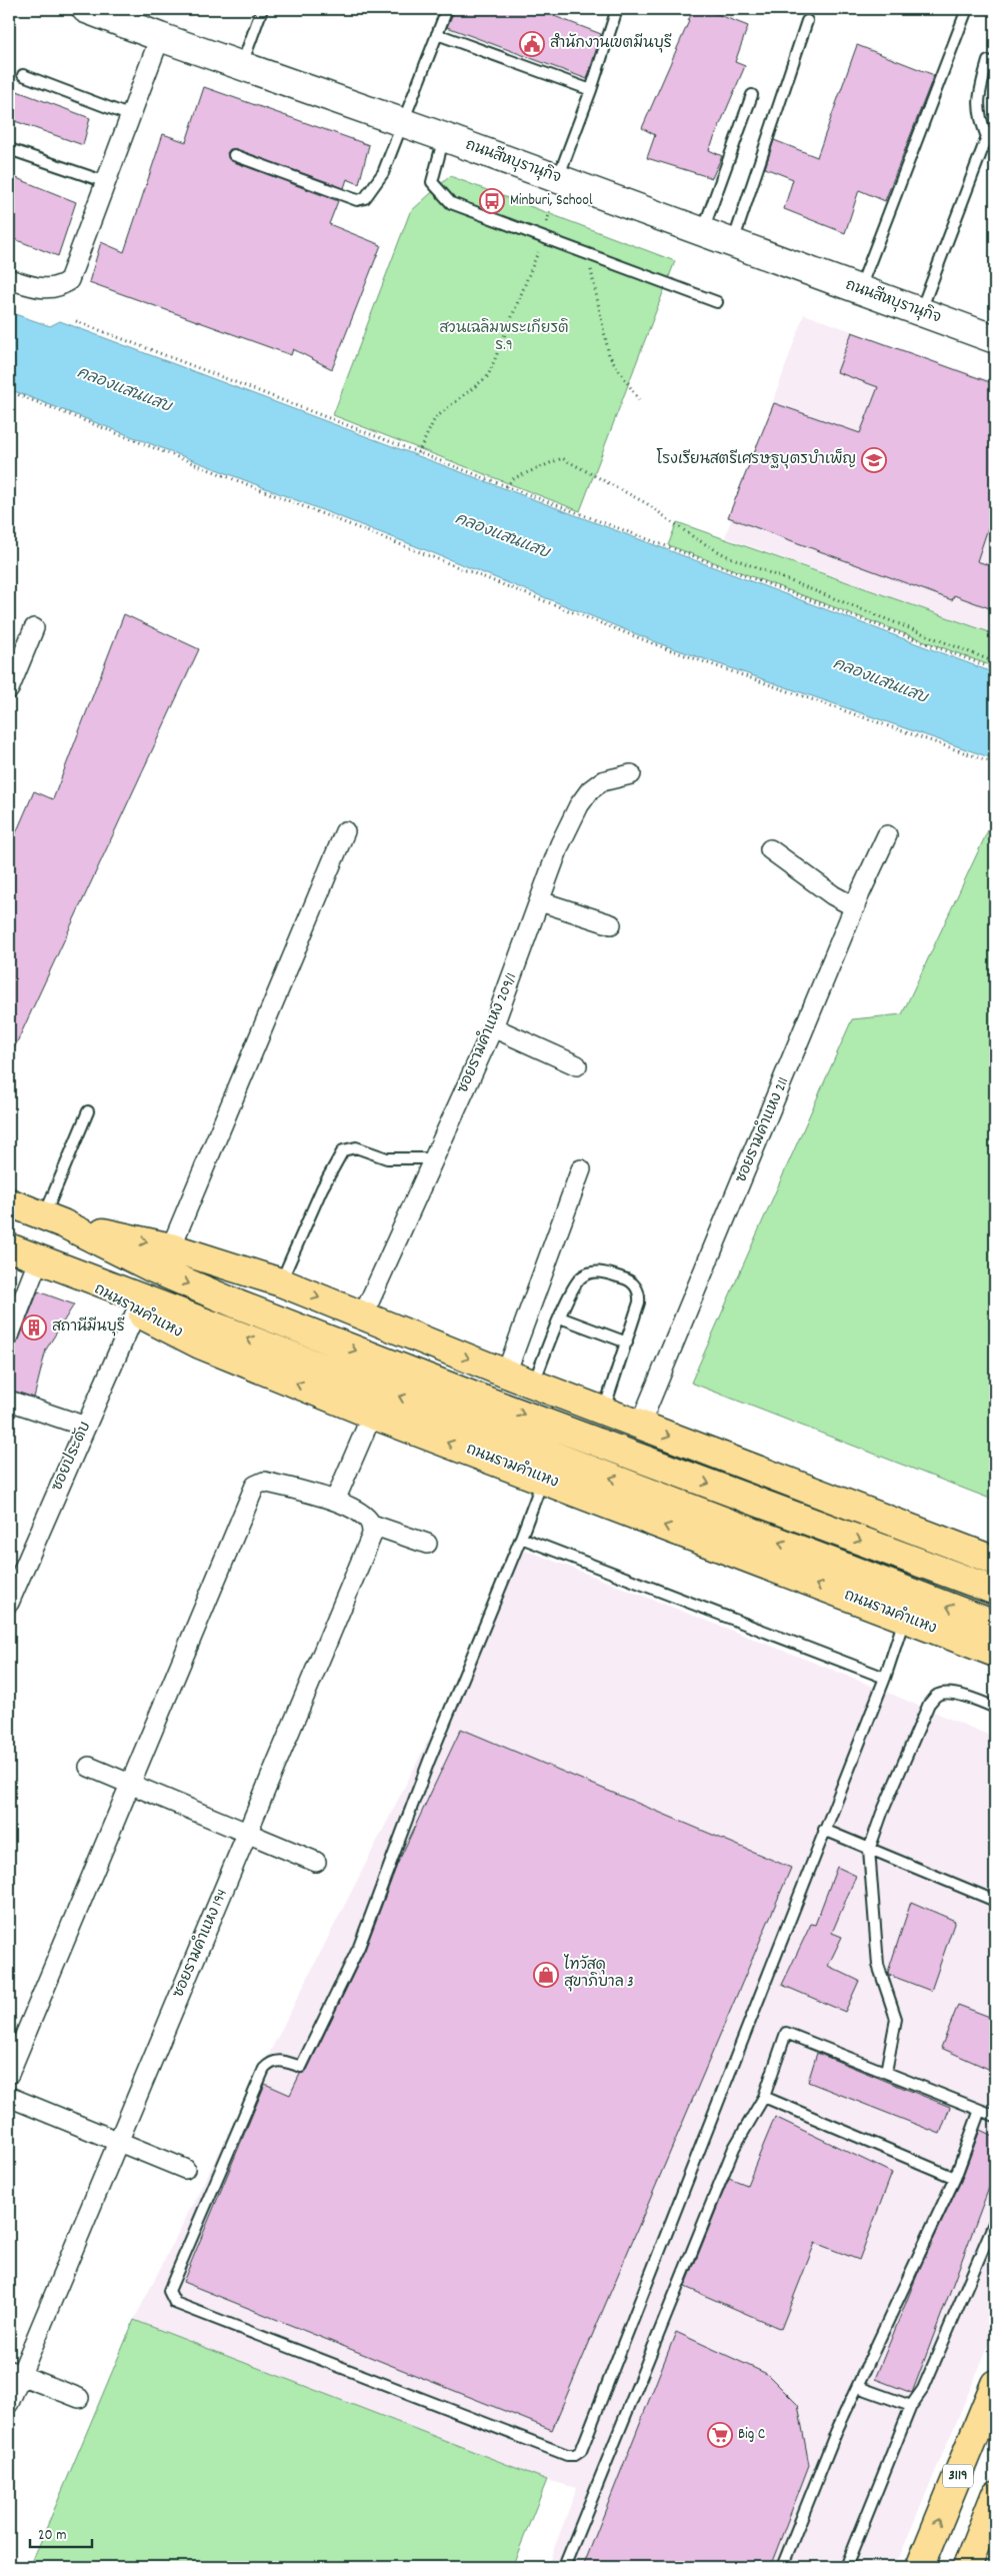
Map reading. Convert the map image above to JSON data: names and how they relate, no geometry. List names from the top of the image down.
{
  "streets": {
    "main road": ["ถนนสีหบุรานุกิจ", "ถนนรามคำแหง", "3119"],
    "street": [
      "ซอยรามคำแหง 209/1",
      "ซอยรามคำแหง 211",
      "ซอยประดับ",
      "ซอยรามคำแหง 194"
    ]
  },
  "crossings": [
    ["ถนนรามคำแหง", "ซอยประดับ"]
  ],
  "water": ["คลองแสนแสบ"],
  "parks": ["สวนเฉลิมพระเกียรติ ร.9"],
  "places": {
    "public building": ["สำนักงานเขตมีนบุรี"],
    "bus stop": ["Minburi, School"],
    "school or university": ["โรงเรียนสตรีเศรษฐบุตรบำเพ็ญ"],
    "building": ["สถานีมีนบุรี"],
    "shop": ["ไทวัสดุ สุขาภิบาล 3"],
    "supermarket": ["Big C"]
  },
  "scale_bar": "20 m"
}
